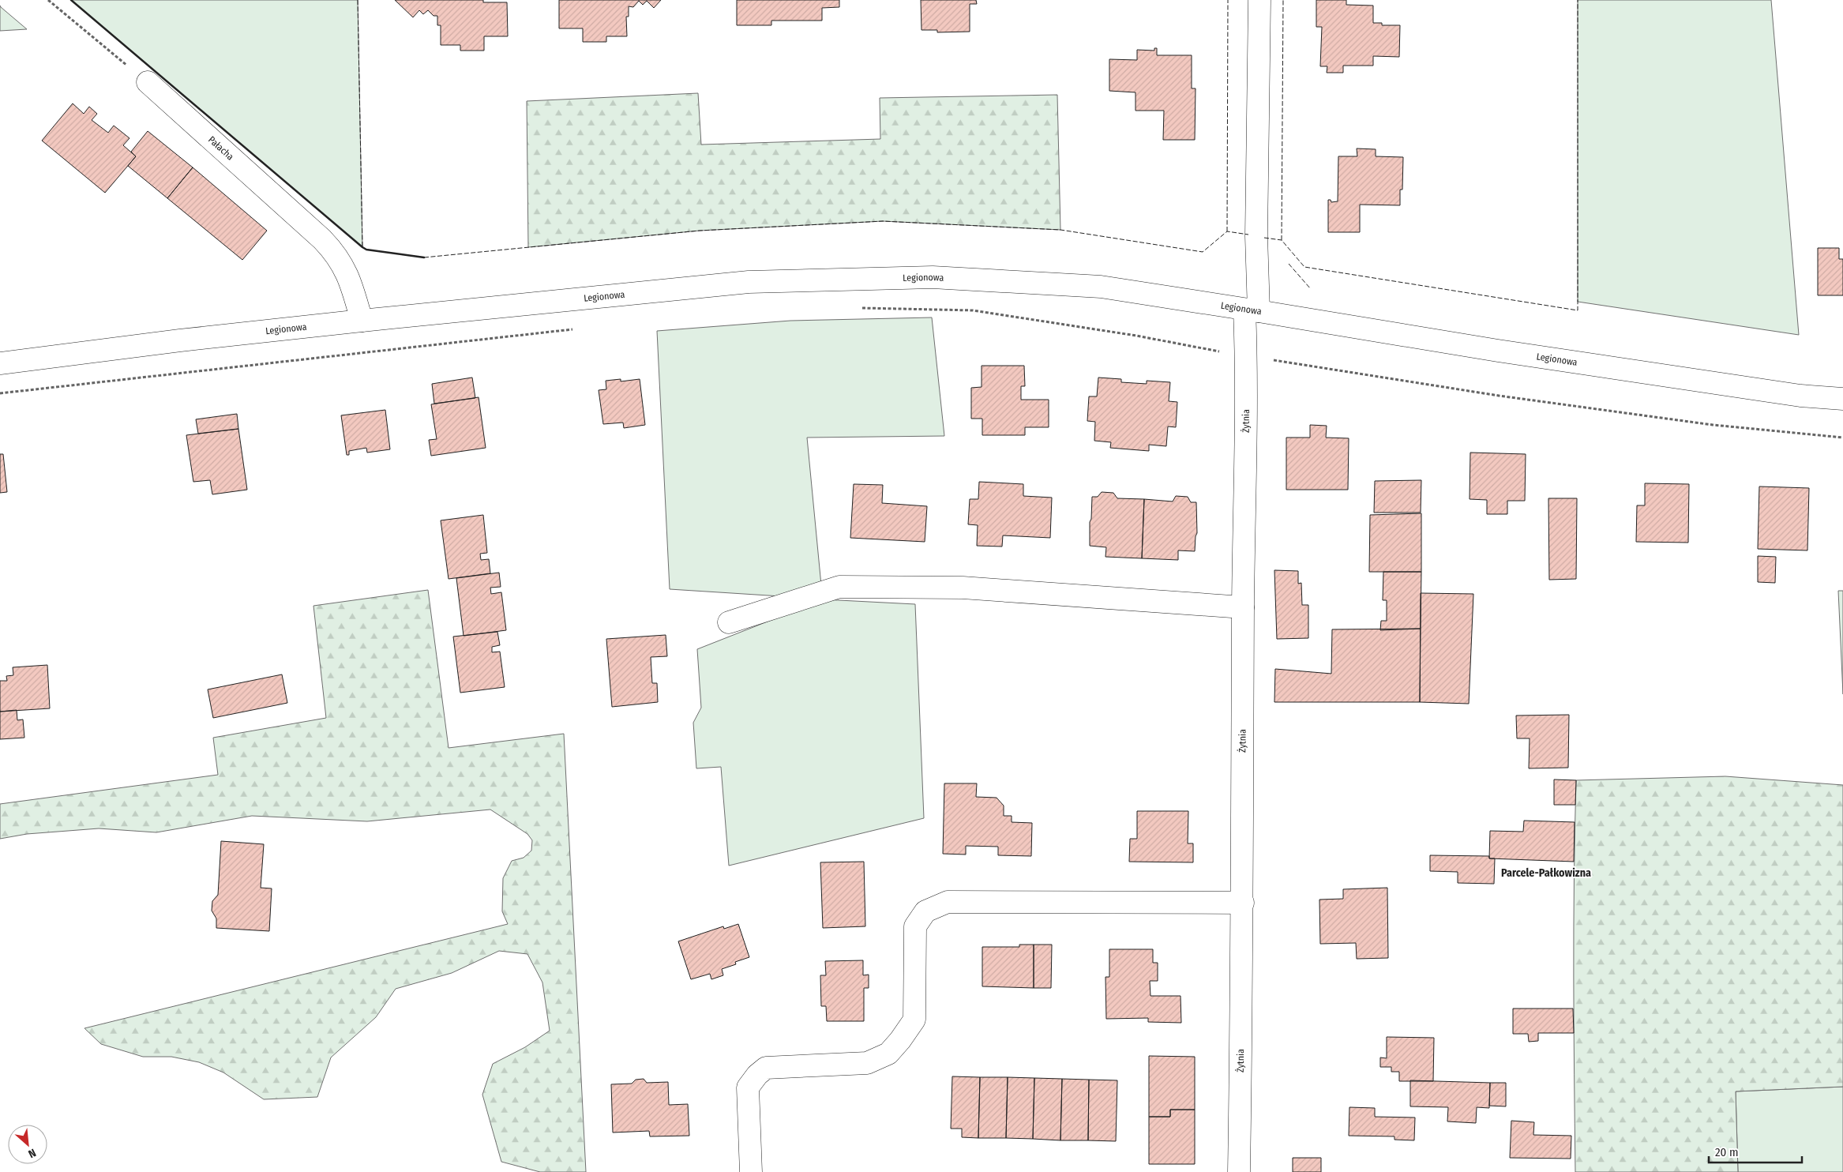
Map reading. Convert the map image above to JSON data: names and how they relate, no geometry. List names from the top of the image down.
{
  "streets": {
    "main road": ["Pałacha", "Legionowa", "Żytnia"]
  },
  "crossings": [
    ["Pałacha", "Legionowa"],
    ["Legionowa", "Żytnia"]
  ],
  "districts": ["Parcele-Pałkowizna"],
  "scale_bar": "20 m",
  "north": "bottom right"
}
